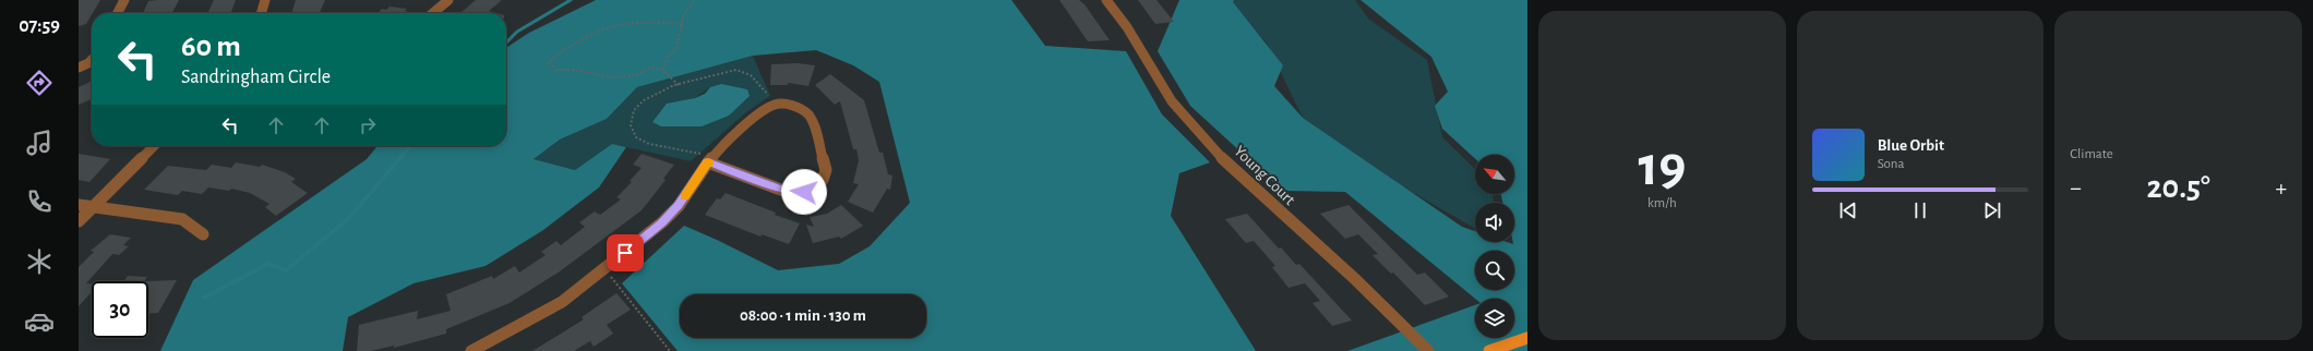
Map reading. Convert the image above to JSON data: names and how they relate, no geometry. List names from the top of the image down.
{
  "streets": {
    "street": ["Young Court"]
  },
  "north": "top left",
  "page": {
    "tabs": "07:59",
    "tile": [
      ["19", "km/h"],
      "Climate"
    ],
    "turn": ["60 m", "Sandringham Circle"],
    "song": ["Blue Orbit", "Sona"],
    "heat": ["−", "20.5°", "+"],
    "limit": "30",
    "trip": "08:00 · 1 min · 130 m"
  }
}
